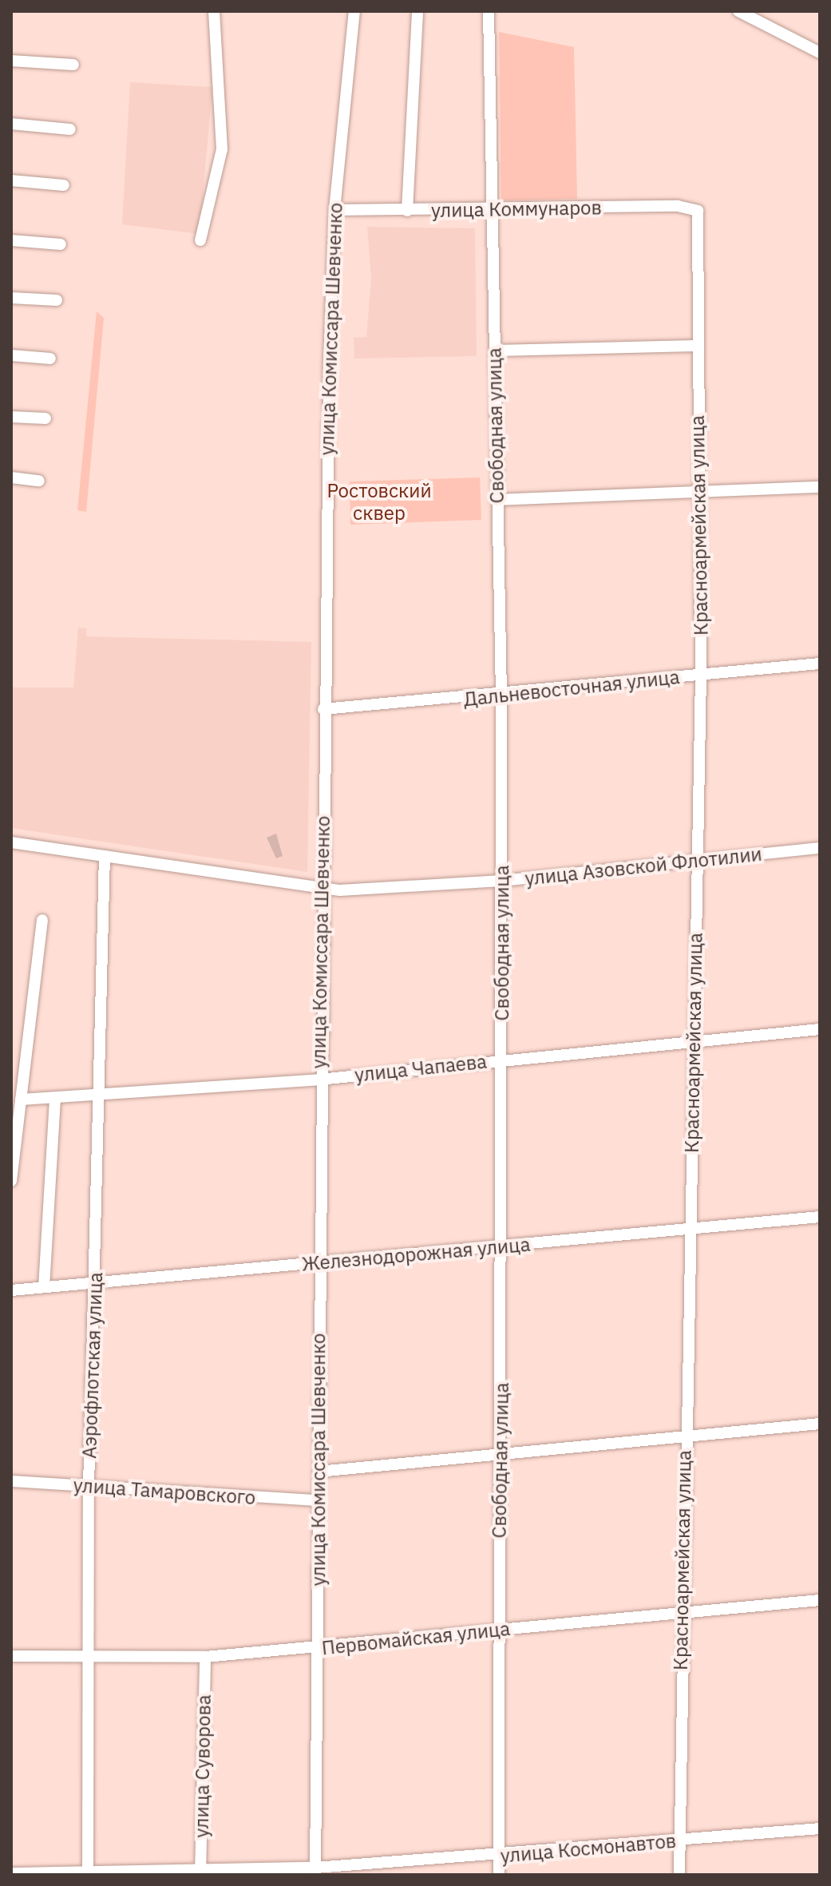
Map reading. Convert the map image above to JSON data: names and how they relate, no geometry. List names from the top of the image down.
{
  "streets": {
    "street": [
      "улица Коммунаров",
      "улица Комиссара Шевченко",
      "Свободная улица",
      "Красноармейская улица",
      "Дальневосточная улица",
      "улица Азовской Флотилии",
      "улица Чапаева",
      "Железнодорожная улица",
      "Аэрофлотская улица",
      "улица Тамаровского",
      "Первомайская улица",
      "улица Суворова",
      "улица Космонавтов"
    ]
  },
  "crossings": [
    ["улица Коммунаров", "улица Комиссара Шевченко"],
    ["улица Коммунаров", "Свободная улица"],
    ["улица Коммунаров", "Красноармейская улица"],
    ["улица Комиссара Шевченко", "Дальневосточная улица"],
    ["улица Комиссара Шевченко", "улица Азовской Флотилии"],
    ["улица Комиссара Шевченко", "улица Чапаева"],
    ["улица Комиссара Шевченко", "Железнодорожная улица"],
    ["улица Комиссара Шевченко", "улица Тамаровского"],
    ["улица Комиссара Шевченко", "Первомайская улица"],
    ["улица Комиссара Шевченко", "улица Космонавтов"],
    ["Свободная улица", "Дальневосточная улица"],
    ["Свободная улица", "улица Азовской Флотилии"],
    ["Свободная улица", "улица Чапаева"],
    ["Свободная улица", "Железнодорожная улица"],
    ["Свободная улица", "Первомайская улица"],
    ["Свободная улица", "улица Космонавтов"],
    ["Красноармейская улица", "Дальневосточная улица"],
    ["Красноармейская улица", "улица Азовской Флотилии"],
    ["Красноармейская улица", "улица Чапаева"],
    ["Красноармейская улица", "Железнодорожная улица"],
    ["Красноармейская улица", "Первомайская улица"],
    ["Красноармейская улица", "улица Космонавтов"],
    ["улица Азовской Флотилии", "Аэрофлотская улица"],
    ["улица Чапаева", "Аэрофлотская улица"],
    ["Железнодорожная улица", "Аэрофлотская улица"],
    ["Аэрофлотская улица", "улица Тамаровского"],
    ["Аэрофлотская улица", "Первомайская улица"],
    ["Аэрофлотская улица", "улица Космонавтов"],
    ["Первомайская улица", "улица Суворова"],
    ["улица Суворова", "улица Космонавтов"]
  ],
  "parks": ["Ростовский сквер"]
}
